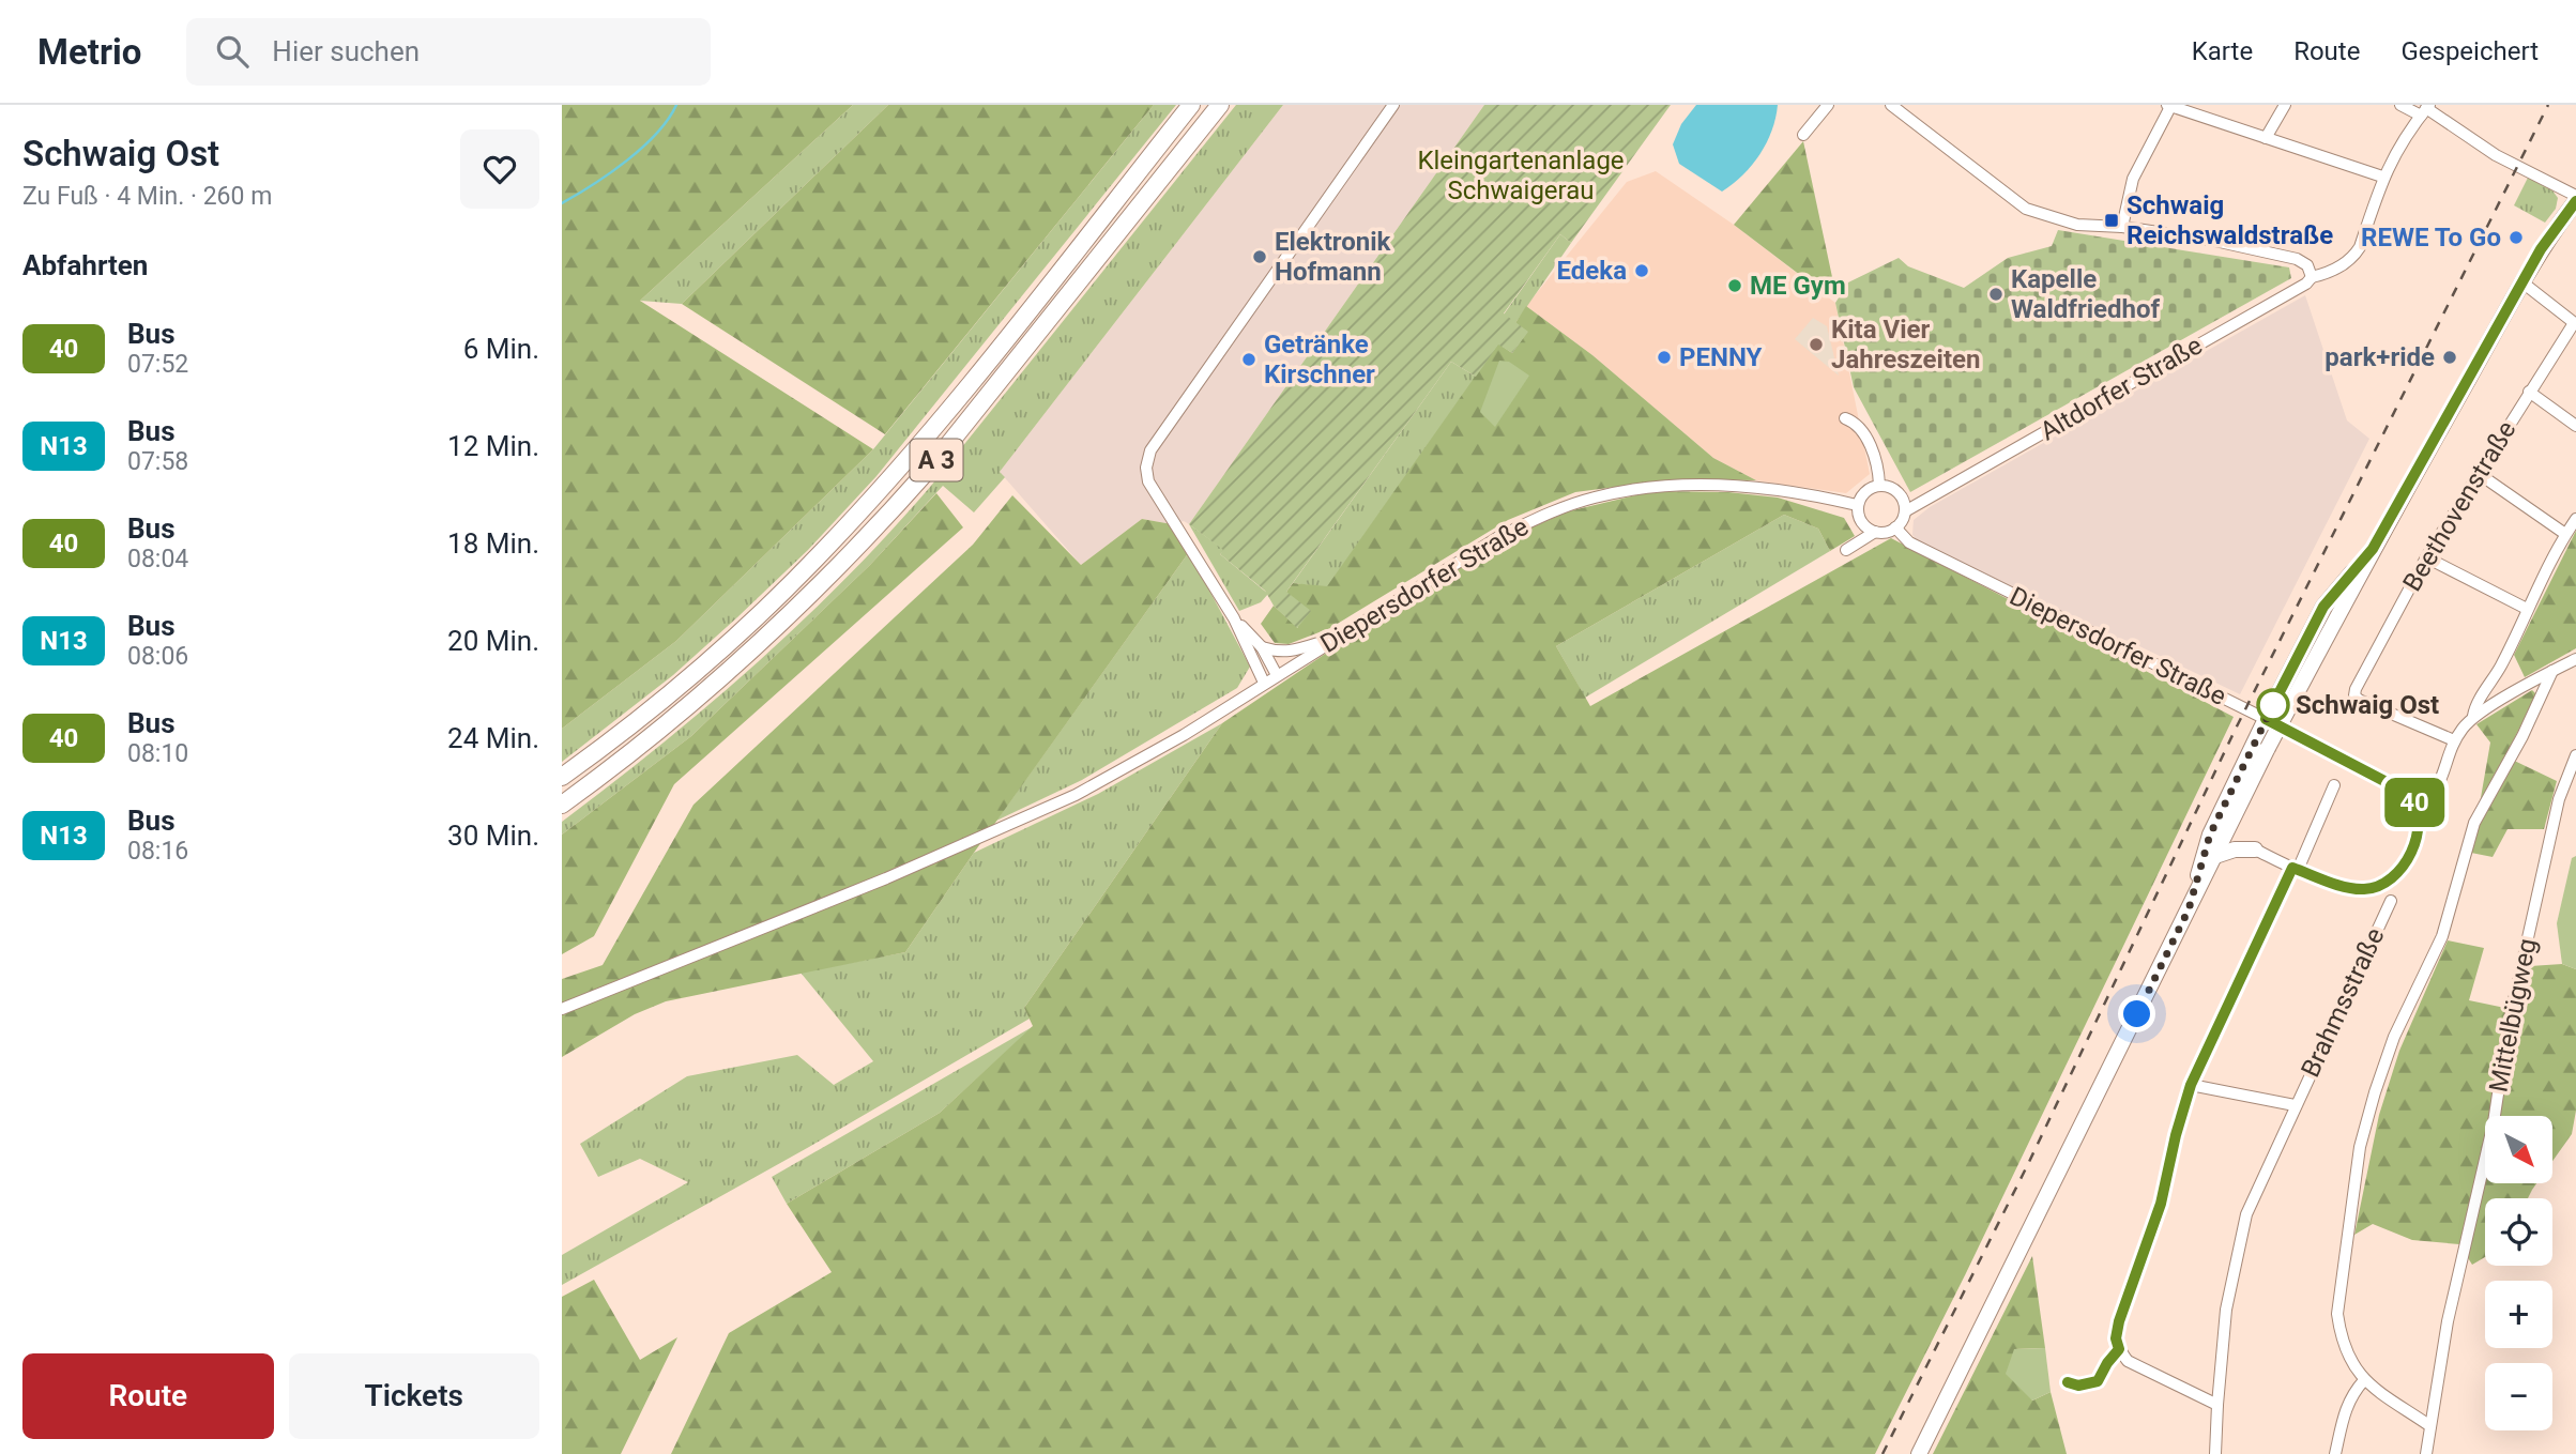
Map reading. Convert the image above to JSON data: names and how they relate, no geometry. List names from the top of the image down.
{
  "streets": {
    "highway": ["A 3"],
    "street": [
      "Altdorfer Straße",
      "Beethovenstraße",
      "Diepersdorfer Straße",
      "Brahmsstraße",
      "Mittelbügweg"
    ]
  },
  "crossings": [
    ["Altdorfer Straße", "Diepersdorfer Straße"]
  ],
  "parks": ["Kleingartenanlage Schwaigerau"],
  "places": {
    "transit": ["Schwaig Reichswaldstraße"],
    "other": [
      "REWE To Go",
      "Elektronik Hofmann",
      "Edeka",
      "ME Gym",
      "Kapelle Waldfriedhof",
      "Kita Vier Jahreszeiten",
      "PENNY",
      "park+ride",
      "Getränke Kirschner",
      "Schwaig Ost"
    ]
  },
  "lines": ["bus line 40"],
  "north": "bottom right",
  "page": {
    "header": "Metrio",
    "search": "Hier suchen",
    "nav": ["Karte", "Route", "Gespeichert"],
    "heading": [
      ["Schwaig Ost", "Zu Fuß · 4 Min. · 260 m"],
      "Abfahrten"
    ],
    "on_map": "40",
    "list": [
      {
        "mark": "40",
        "name": "Bus",
        "note": "07:52",
        "value": "6 Min."
      },
      {
        "mark": "N13",
        "name": "Bus",
        "note": "07:58",
        "value": "12 Min."
      },
      {
        "mark": "40",
        "name": "Bus",
        "note": "08:04",
        "value": "18 Min."
      },
      {
        "mark": "N13",
        "name": "Bus",
        "note": "08:06",
        "value": "20 Min."
      },
      {
        "mark": "40",
        "name": "Bus",
        "note": "08:10",
        "value": "24 Min."
      },
      {
        "mark": "N13",
        "name": "Bus",
        "note": "08:16",
        "value": "30 Min."
      }
    ],
    "map_buttons": ["+", "−"],
    "buttons": ["Route", "Tickets"]
  }
}
